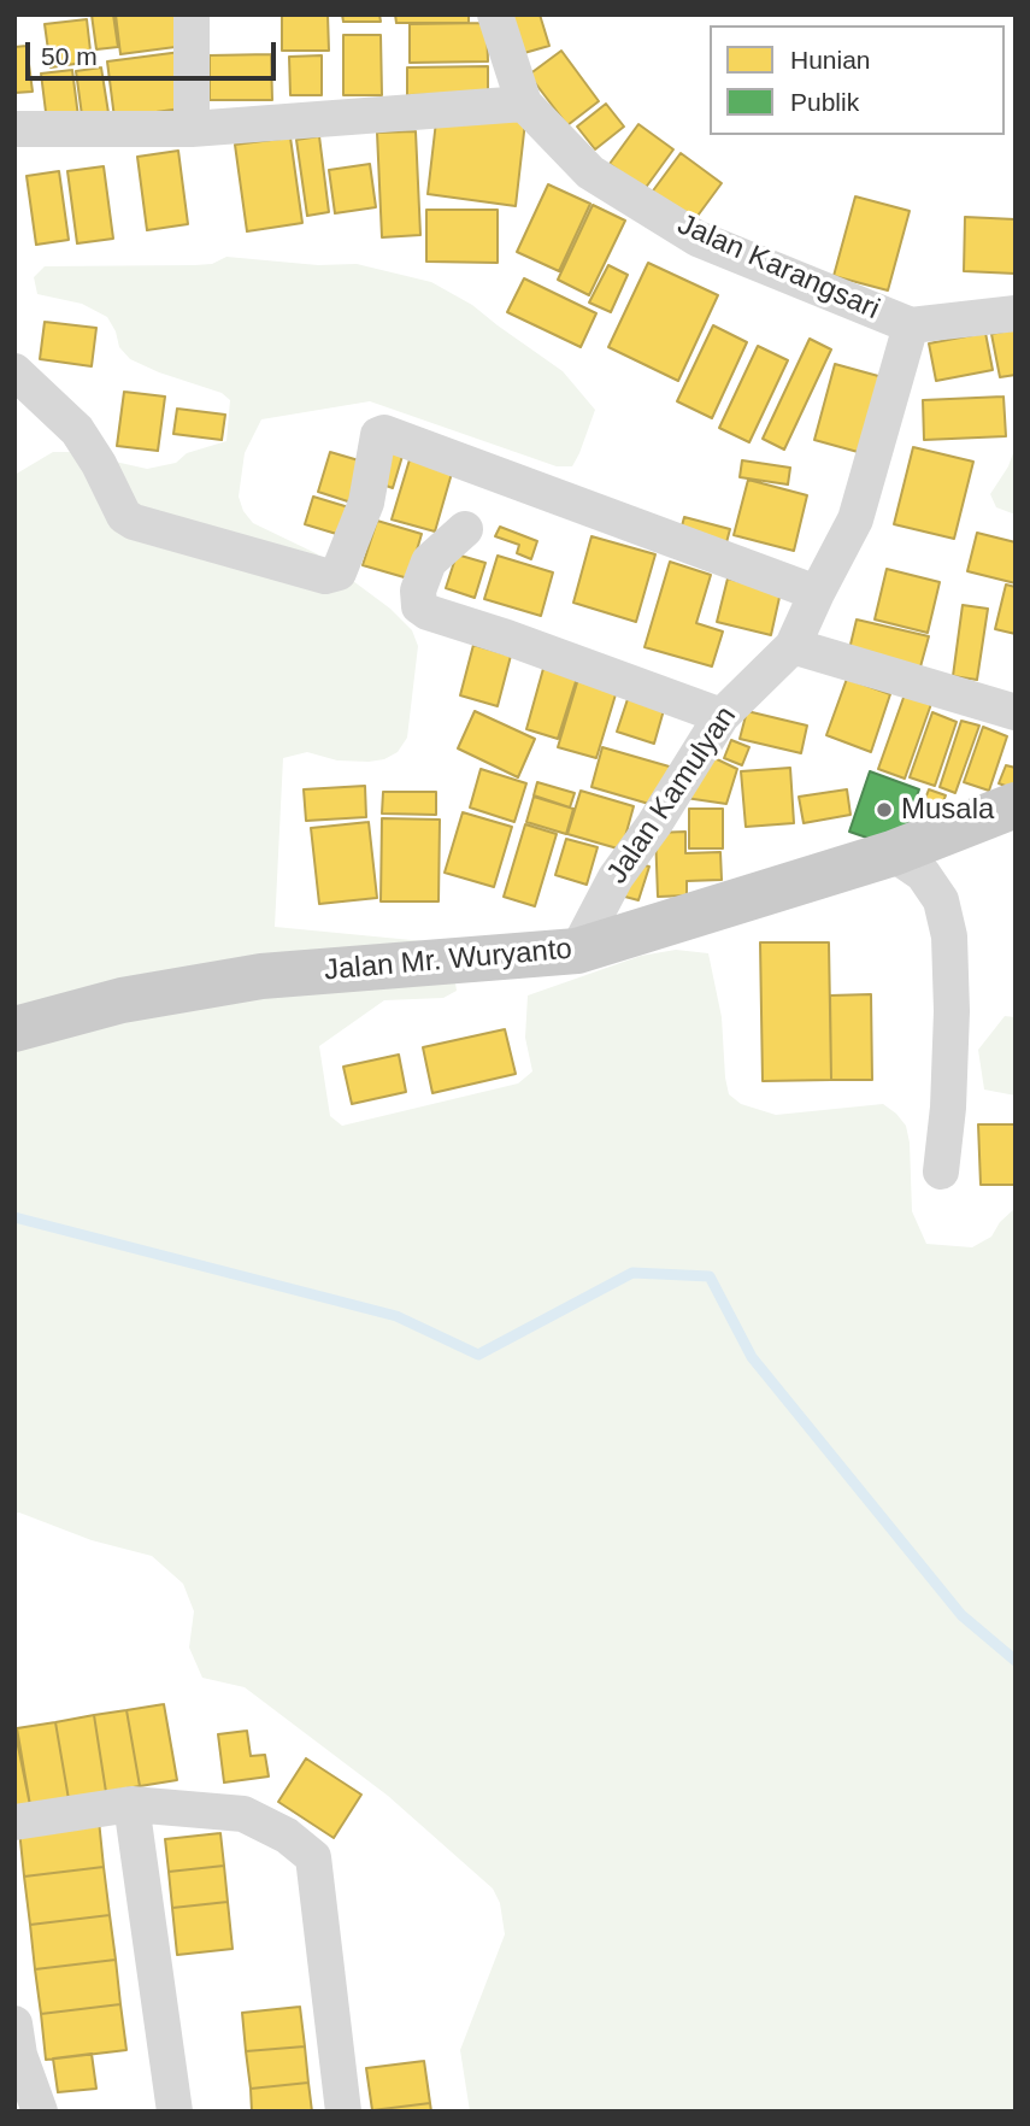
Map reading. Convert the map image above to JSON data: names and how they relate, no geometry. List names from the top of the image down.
{
  "streets": {
    "main road": ["Jalan Mr. Wuryanto"],
    "street": ["Jalan Karangsari", "Jalan Kamulyan"]
  },
  "crossings": [
    ["Jalan Karangsari", "Jalan Kamulyan"],
    ["Jalan Kamulyan", "Jalan Mr. Wuryanto"]
  ],
  "places": ["Musala"],
  "legend": ["Hunian", "Publik"],
  "scale_bar": "50 m"
}
